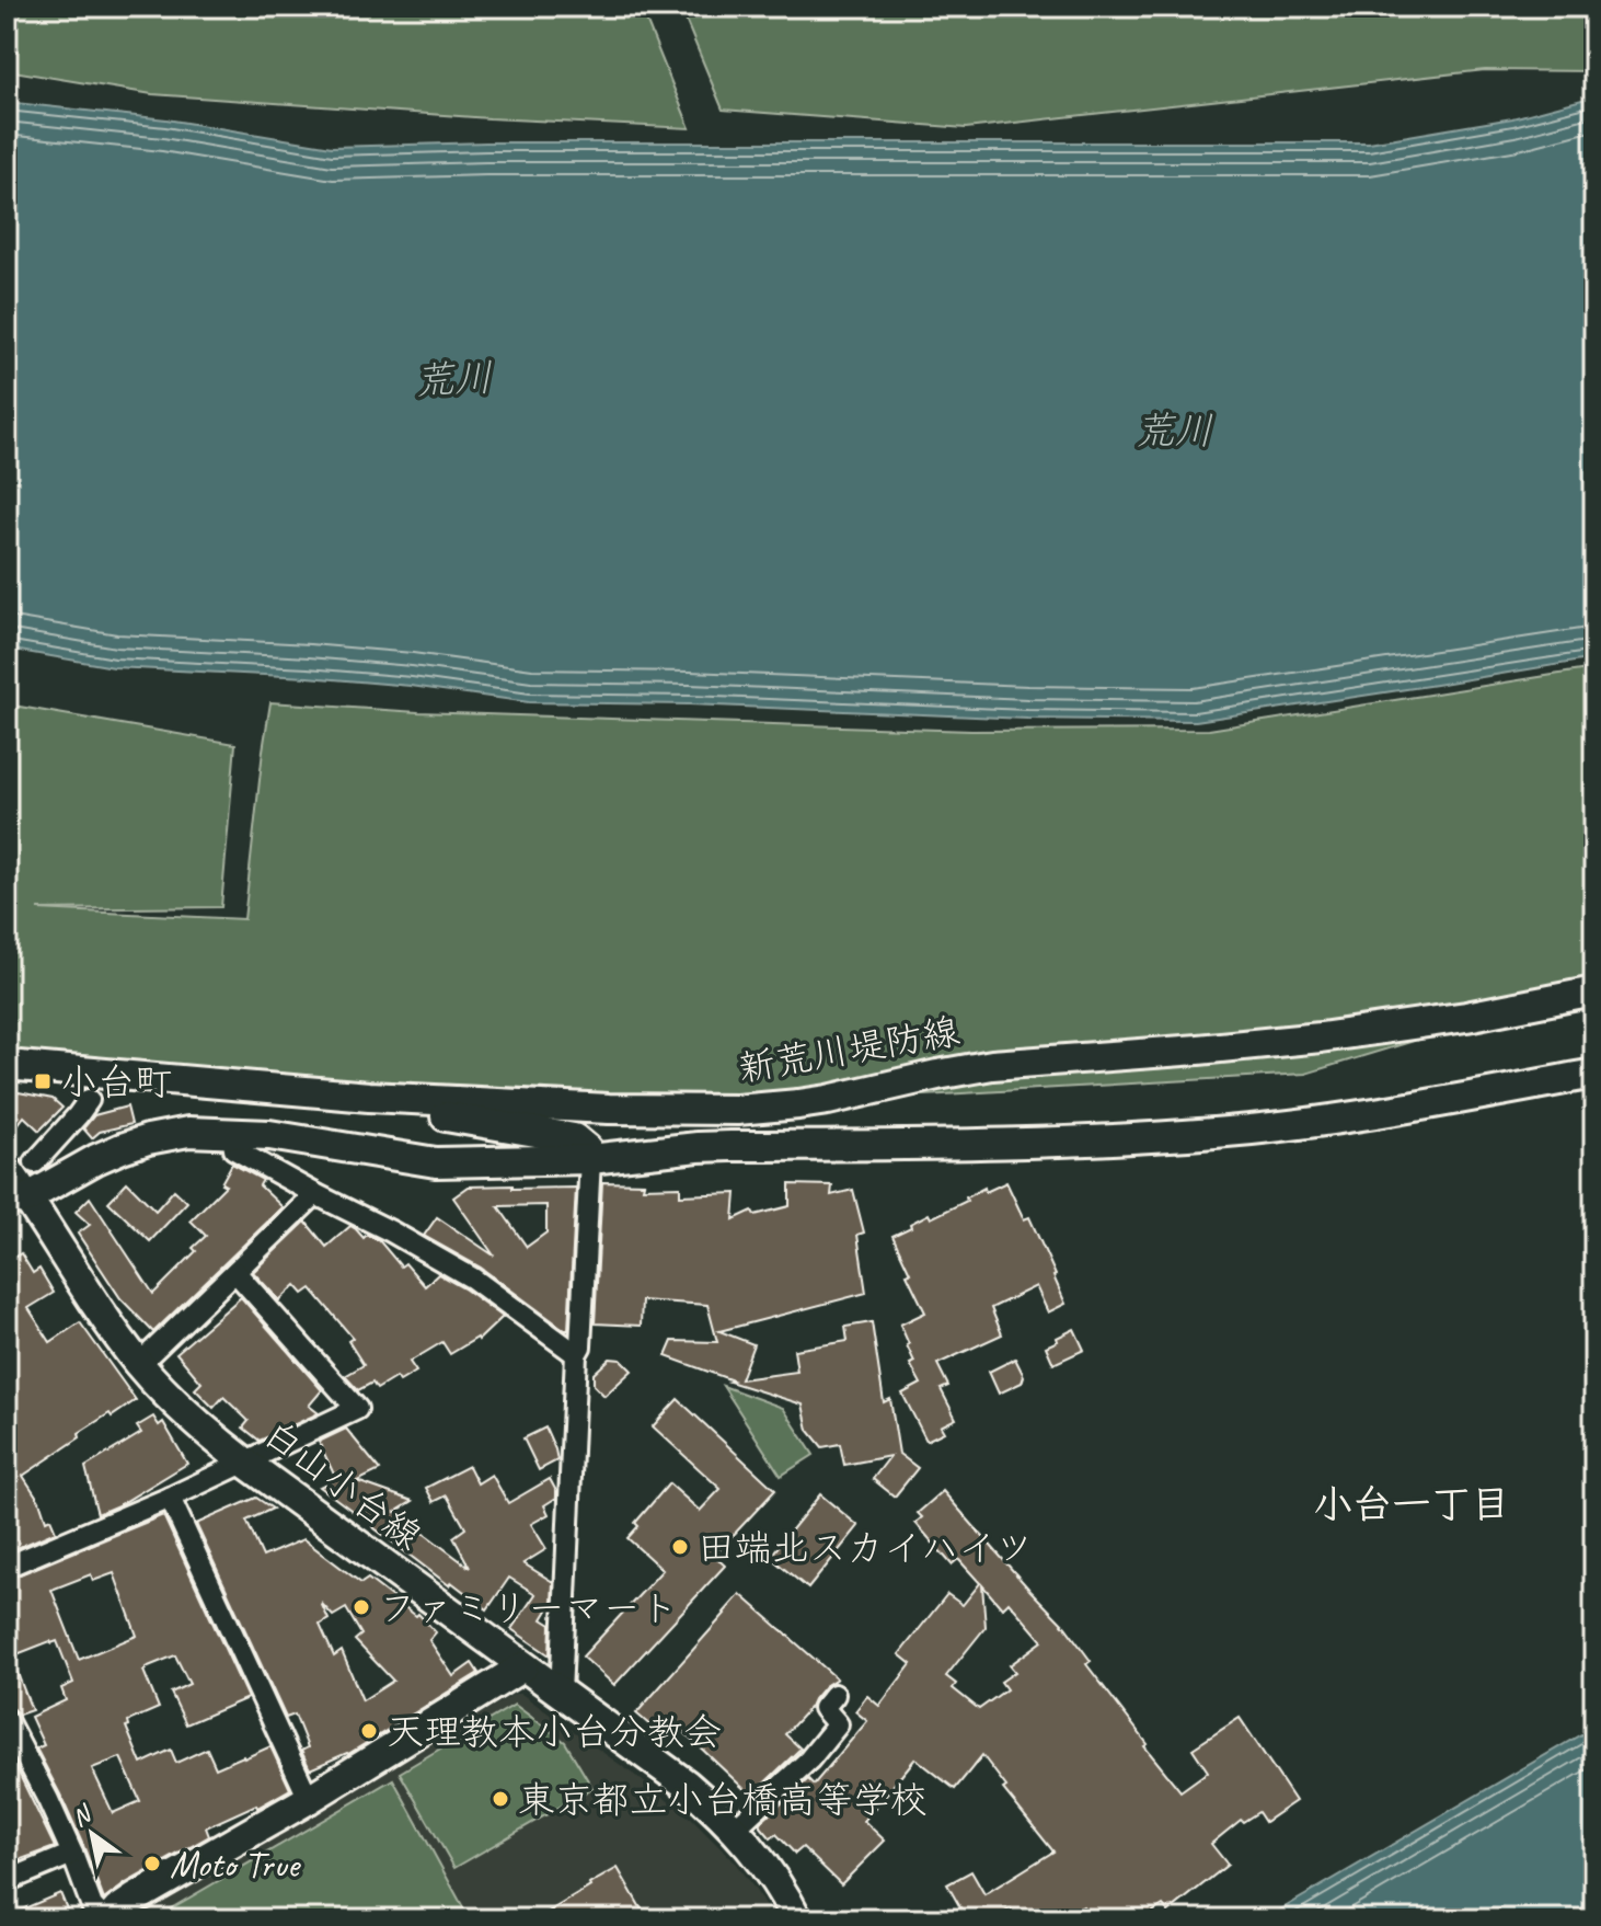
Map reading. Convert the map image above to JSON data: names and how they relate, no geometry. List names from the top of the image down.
{
  "streets": {
    "main road": ["新荒川堤防線", "白山小台線"]
  },
  "crossings": [
    ["新荒川堤防線", "白山小台線"]
  ],
  "districts": ["小台一丁目"],
  "water": ["荒川"],
  "places": {
    "transit": ["小台町"],
    "other": [
      "田端北スカイハイツ",
      "ファミリーマート",
      "天理教本小台分教会",
      "東京都立小台橋高等学校",
      "Moto True"
    ]
  },
  "north": "top left"
}
